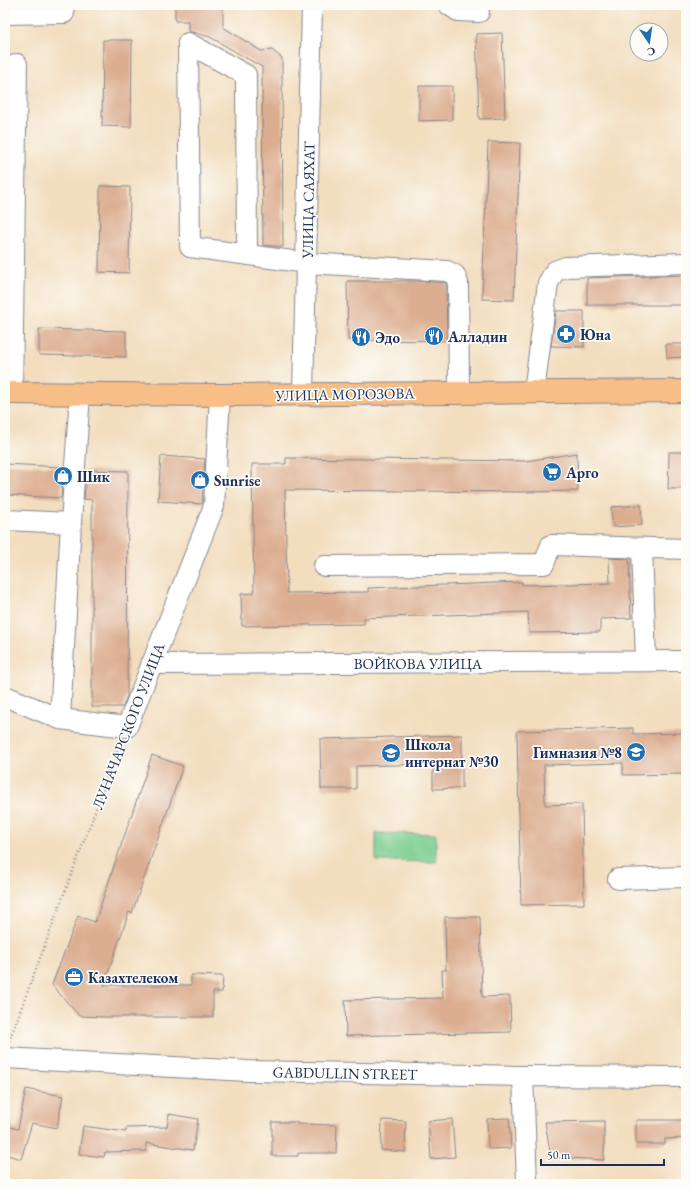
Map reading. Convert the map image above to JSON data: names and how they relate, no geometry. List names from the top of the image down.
{
  "streets": {
    "main road": ["УЛИЦА МОРОЗОВА"],
    "street": [
      "УЛИЦА САЯХАТ",
      "ВОЙКОВА УЛИЦА",
      "ЛУНАЧАРСКОГО УЛИЦА",
      "GABDULLIN STREET"
    ]
  },
  "crossings": [
    ["УЛИЦА САЯХАТ", "УЛИЦА МОРОЗОВА"],
    ["УЛИЦА МОРОЗОВА", "ЛУНАЧАРСКОГО УЛИЦА"],
    ["ВОЙКОВА УЛИЦА", "ЛУНАЧАРСКОГО УЛИЦА"],
    ["ЛУНАЧАРСКОГО УЛИЦА", "GABDULLIN STREET"]
  ],
  "places": {
    "pharmacy": ["Юна"],
    "restaurant": ["Алладин", "Эдо"],
    "supermarket": ["Арго"],
    "shop": ["Шик", "Sunrise"],
    "school or university": ["Гимназия №8", "Школа интернат №30"],
    "office": ["Казахтелеком"]
  },
  "scale_bar": "50 m",
  "north": "bottom"
}
